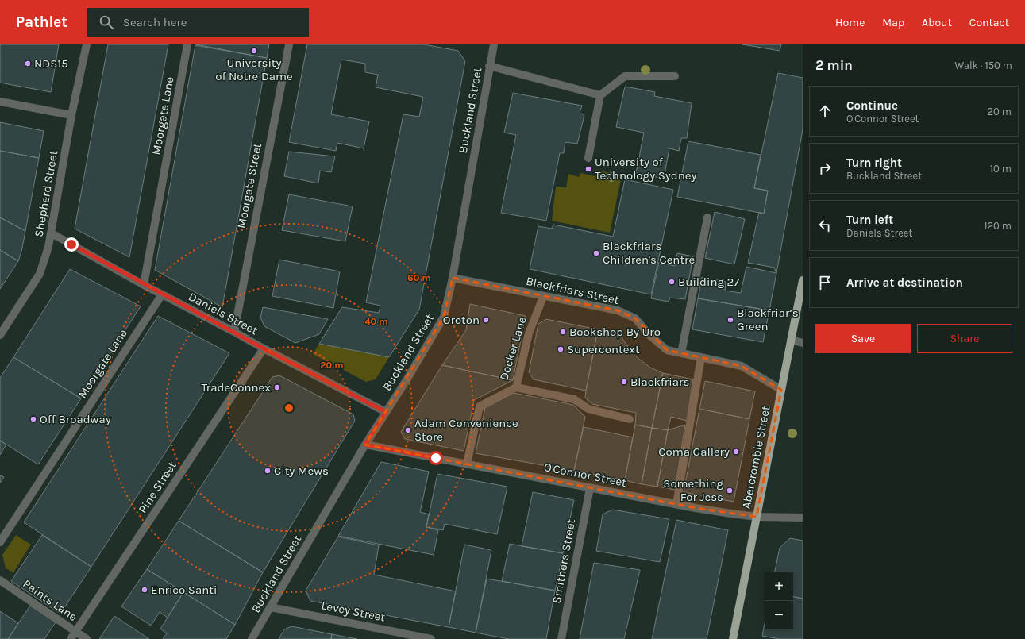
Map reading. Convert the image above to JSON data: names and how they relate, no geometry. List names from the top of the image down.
{
  "streets": {
    "main road": ["Abercrombie Street"],
    "street": [
      "Buckland Street",
      "Moorgate Lane",
      "Moorgate Street",
      "Shepherd Street",
      "Blackfriars Street",
      "Daniels Street",
      "Docker Lane",
      "O'Connor Street",
      "Pine Street",
      "Smithers Street",
      "Paints Lane",
      "Levey Street"
    ]
  },
  "crossings": [
    ["Buckland Street", "Blackfriars Street"],
    ["Buckland Street", "Daniels Street"],
    ["Buckland Street", "O'Connor Street"],
    ["Buckland Street", "Levey Street"],
    ["Moorgate Lane", "Daniels Street"],
    ["Moorgate Street", "Daniels Street"],
    ["Shepherd Street", "Daniels Street"],
    ["Blackfriars Street", "Docker Lane"],
    ["Blackfriars Street", "Abercrombie Street"],
    ["Daniels Street", "Pine Street"],
    ["Docker Lane", "O'Connor Street"],
    ["Abercrombie Street", "O'Connor Street"],
    ["O'Connor Street", "Smithers Street"],
    ["Pine Street", "Paints Lane"]
  ],
  "places": [
    "University of Notre Dame",
    "NDS15",
    "University of Technology Sydney",
    "Blackfriars Children's Centre",
    "Building 27",
    "Oroton",
    "Blackfriar’s Green",
    "Bookshop By Uro",
    "Supercontext",
    "Blackfriars",
    "TradeConnex",
    "Off Broadway",
    "Adam Convenience Store",
    "Coma Gallery",
    "City Mews",
    "Something For Jess",
    "Enrico Santi"
  ],
  "page": {
    "header": "Pathlet",
    "search": "Search here",
    "nav": [
      "Home",
      "Map",
      "About",
      "Contact"
    ],
    "heading": ["2 min", "Walk · 150 m"],
    "list": [
      ["Continue", "O'Connor Street", "20 m"],
      ["Turn right", "Buckland Street", "10 m"],
      ["Turn left", "Daniels Street", "120 m"],
      "Arrive at destination"
    ],
    "buttons": ["Save", "Share"],
    "map_buttons": ["+", "−"]
  },
  "rings": ["60 m", "40 m", "20 m"]
}
